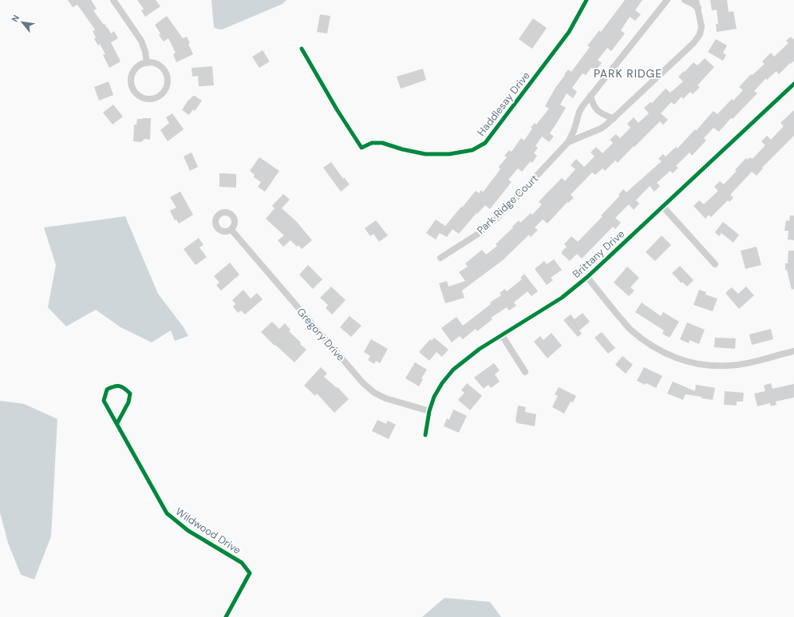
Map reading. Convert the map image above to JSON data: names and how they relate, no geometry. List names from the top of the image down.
{
  "streets": {
    "street": [
      "Haddlesay Drive",
      "Park Ridge Court",
      "Brittany Drive",
      "Gregory Drive",
      "Wildwood Drive"
    ]
  },
  "crossings": [
    ["Brittany Drive", "Gregory Drive"]
  ],
  "districts": ["PARK RIDGE"],
  "north": "top left"
}
